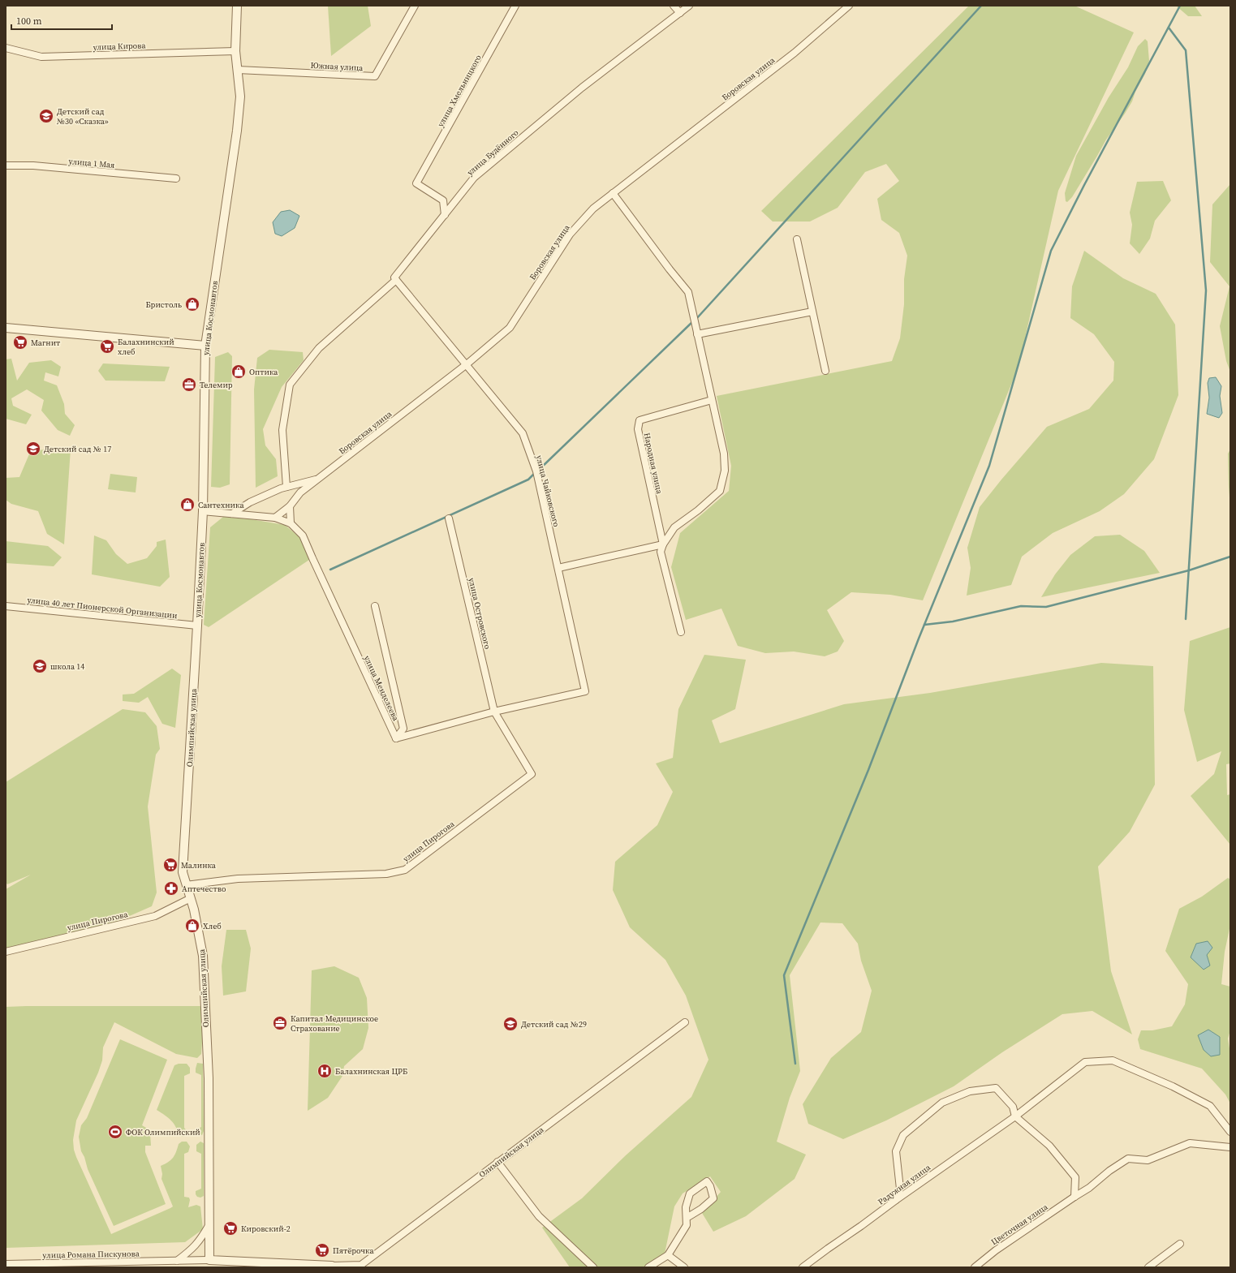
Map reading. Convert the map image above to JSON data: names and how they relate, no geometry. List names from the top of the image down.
{
  "streets": {
    "street": [
      "улица Кирова",
      "Южная улица",
      "Боровская улица",
      "улица Хмельницкого",
      "улица Будённого",
      "улица 1 Мая",
      "улица Космонавтов",
      "Народная улица",
      "улица Чайковского",
      "улица 40 лет Пионерской Организации",
      "улица Островского",
      "улица Менделеева",
      "Олимпийская улица",
      "улица Пирогова",
      "Радужная улица",
      "Цветочная улица",
      "улица Романа Пискунова"
    ]
  },
  "crossings": [
    ["улица Кирова", "улица Космонавтов"],
    ["Южная улица", "улица Космонавтов"],
    ["Боровская улица", "улица Будённого"],
    ["Боровская улица", "улица Чайковского"],
    ["Боровская улица", "улица Менделеева"],
    ["улица Хмельницкого", "улица Будённого"],
    ["улица Будённого", "улица Чайковского"],
    ["улица Космонавтов", "улица 40 лет Пионерской Организации"],
    ["улица Космонавтов", "Олимпийская улица"],
    ["улица Чайковского", "улица Островского"],
    ["улица Чайковского", "улица Пирогова"],
    ["улица 40 лет Пионерской Организации", "Олимпийская улица"],
    ["улица Островского", "улица Пирогова"],
    ["Олимпийская улица", "улица Пирогова"],
    ["Олимпийская улица", "улица Романа Пискунова"]
  ],
  "places": {
    "school or university": [
      "Детский сад №30 «Сказка»",
      "Детский сад № 17",
      "школа 14",
      "Детский сад №29"
    ],
    "shop": [
      "Бристоль",
      "Оптика",
      "Сантехника",
      "Хлеб"
    ],
    "supermarket": [
      "Магнит",
      "Балахнинский хлеб",
      "Малинка",
      "Кировский-2",
      "Пятёрочка"
    ],
    "office": ["Телемир", "Капитал Медицинское Страхование"],
    "pharmacy": ["Аптечество"],
    "hospital": ["Балахнинская ЦРБ"],
    "sports": ["ФОК Олимпийский"]
  },
  "scale_bar": "100 m"
}
